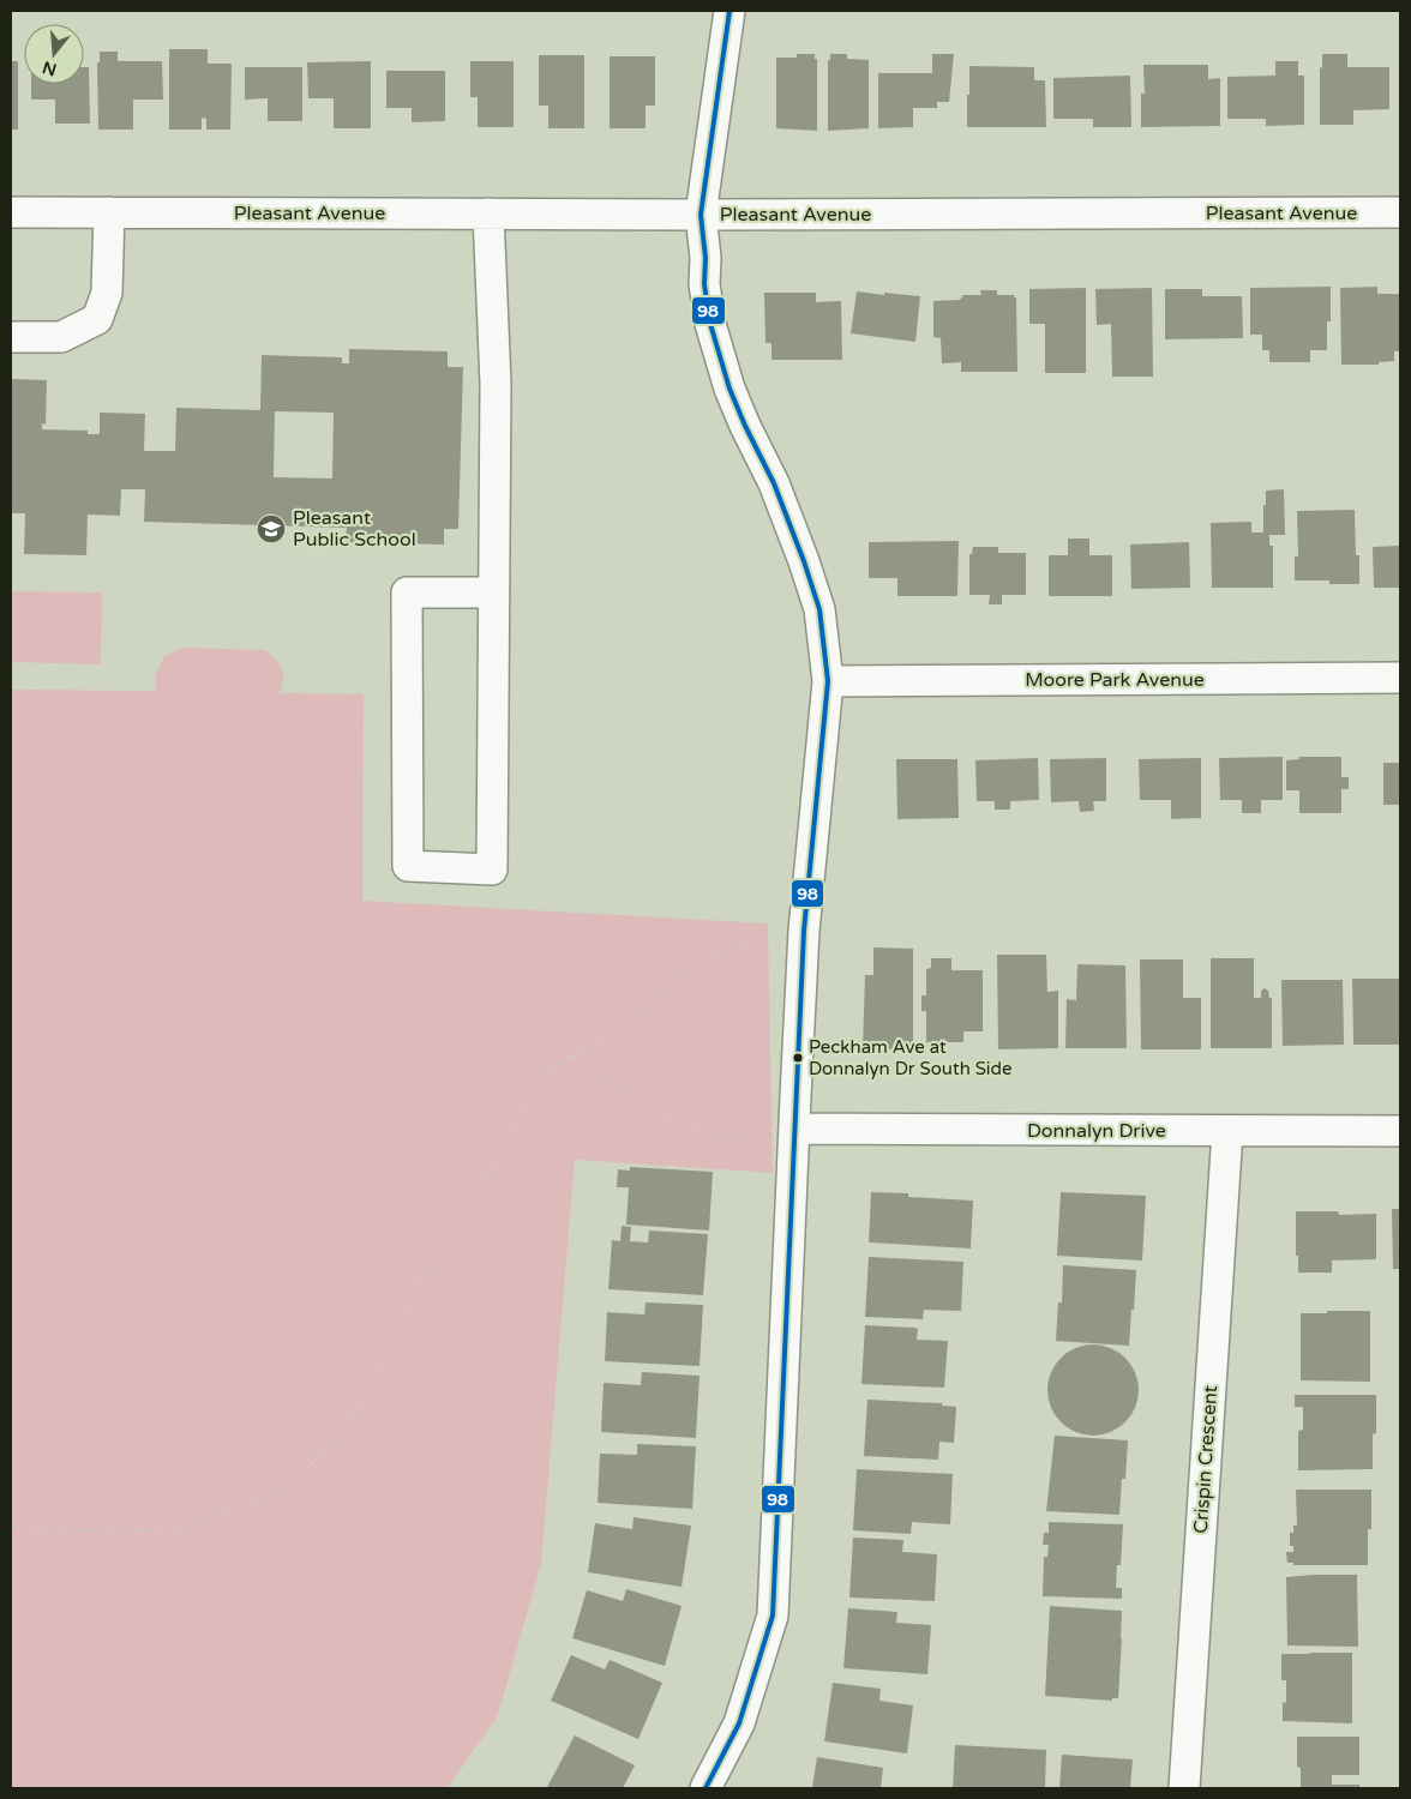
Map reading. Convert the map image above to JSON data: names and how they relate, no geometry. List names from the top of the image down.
{
  "streets": {
    "street": [
      "Pleasant Avenue",
      "Moore Park Avenue",
      "Donnalyn Drive",
      "Crispin Crescent"
    ]
  },
  "crossings": [
    ["Donnalyn Drive", "Crispin Crescent"]
  ],
  "places": {
    "school or university": ["Pleasant Public School"],
    "other": ["Peckham Ave at Donnalyn Dr South Side"]
  },
  "lines": ["transit line 98"],
  "north": "bottom"
}
